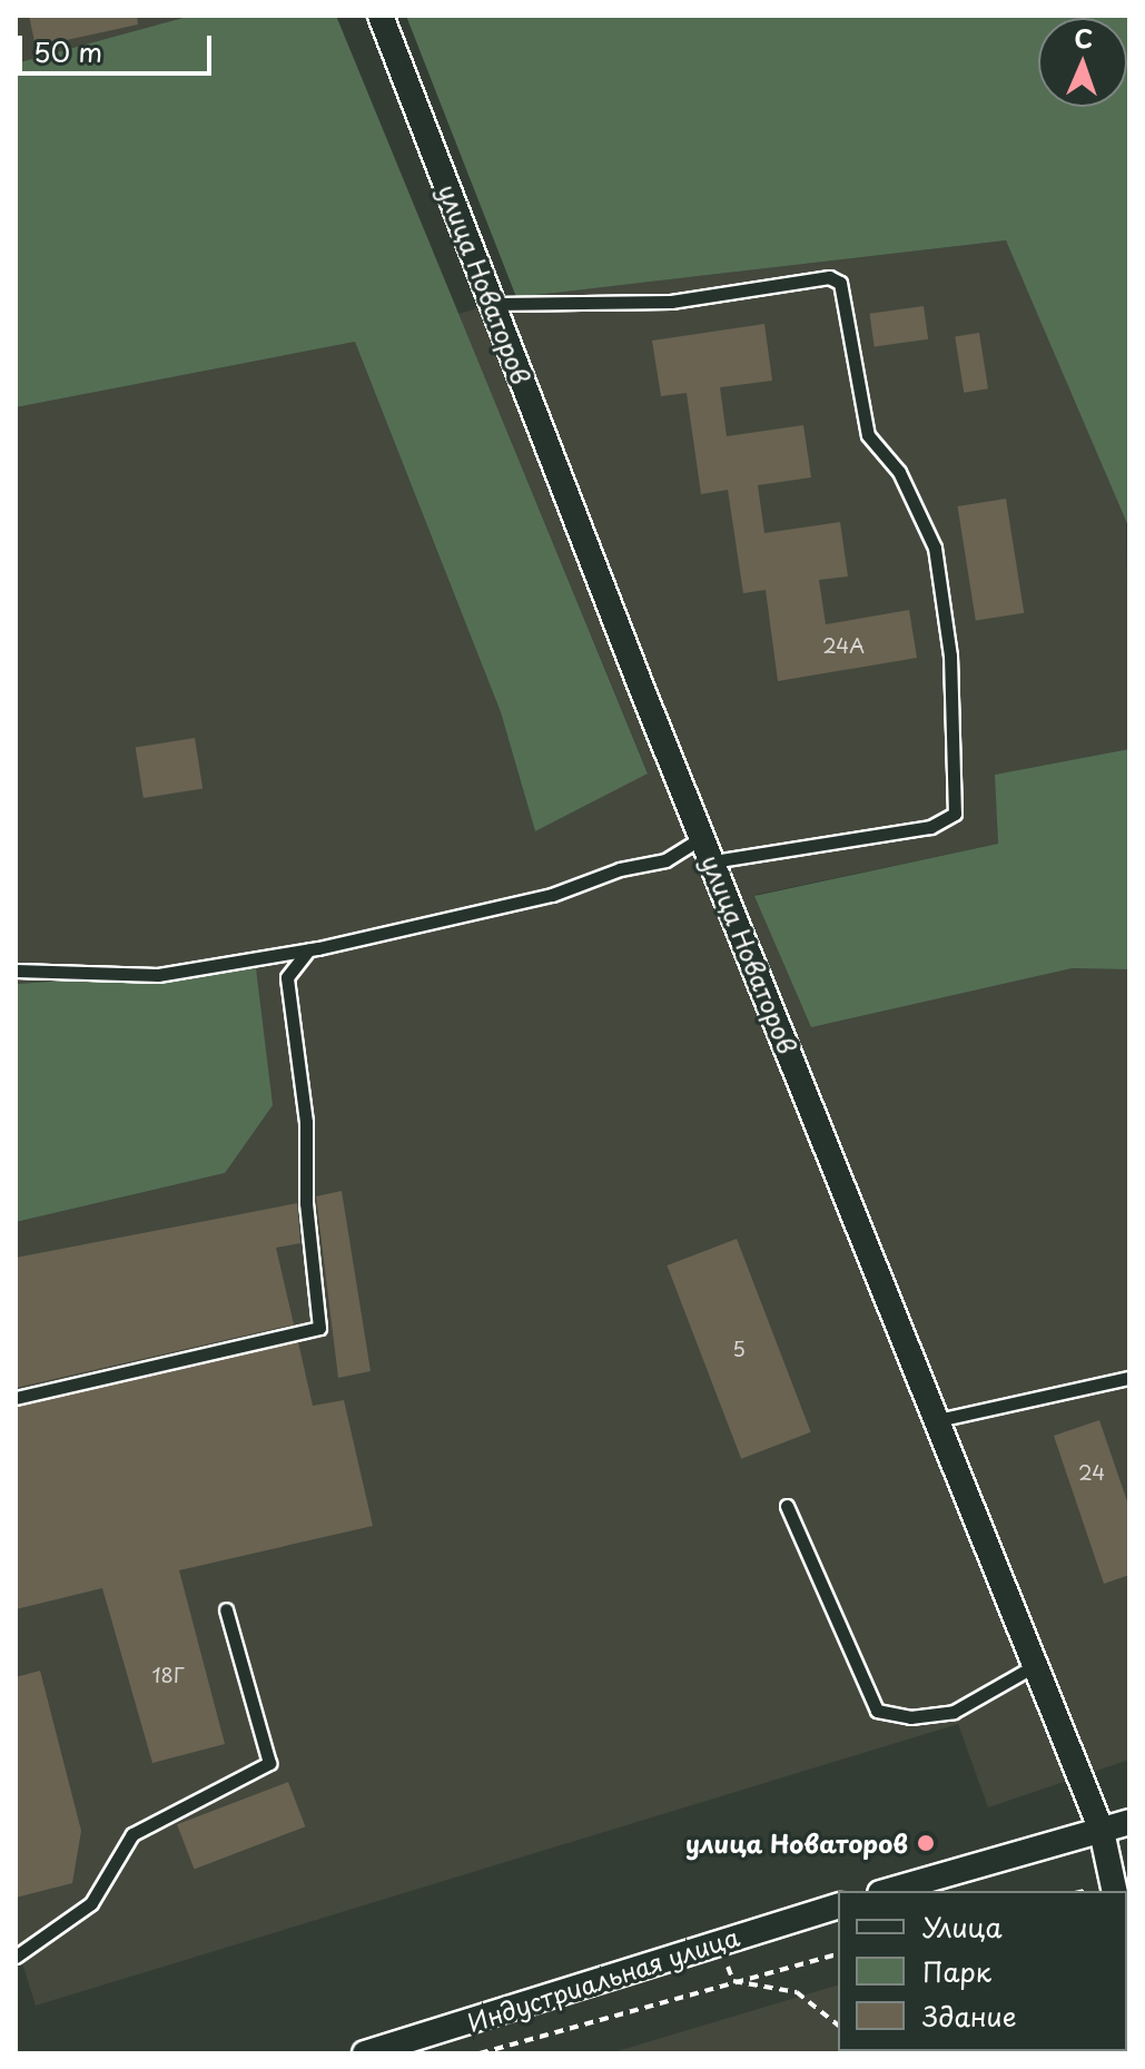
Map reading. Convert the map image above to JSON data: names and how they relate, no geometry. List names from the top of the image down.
{
  "streets": {
    "street": ["улица Новаторов", "Индустриальная улица"]
  },
  "places": ["улица Новаторов"],
  "house_numbers": [
    "24А",
    "5",
    "24",
    "18Г"
  ],
  "legend": ["Улица", "Парк", "Здание"],
  "scale_bar": "50 m",
  "north": "top"
}
